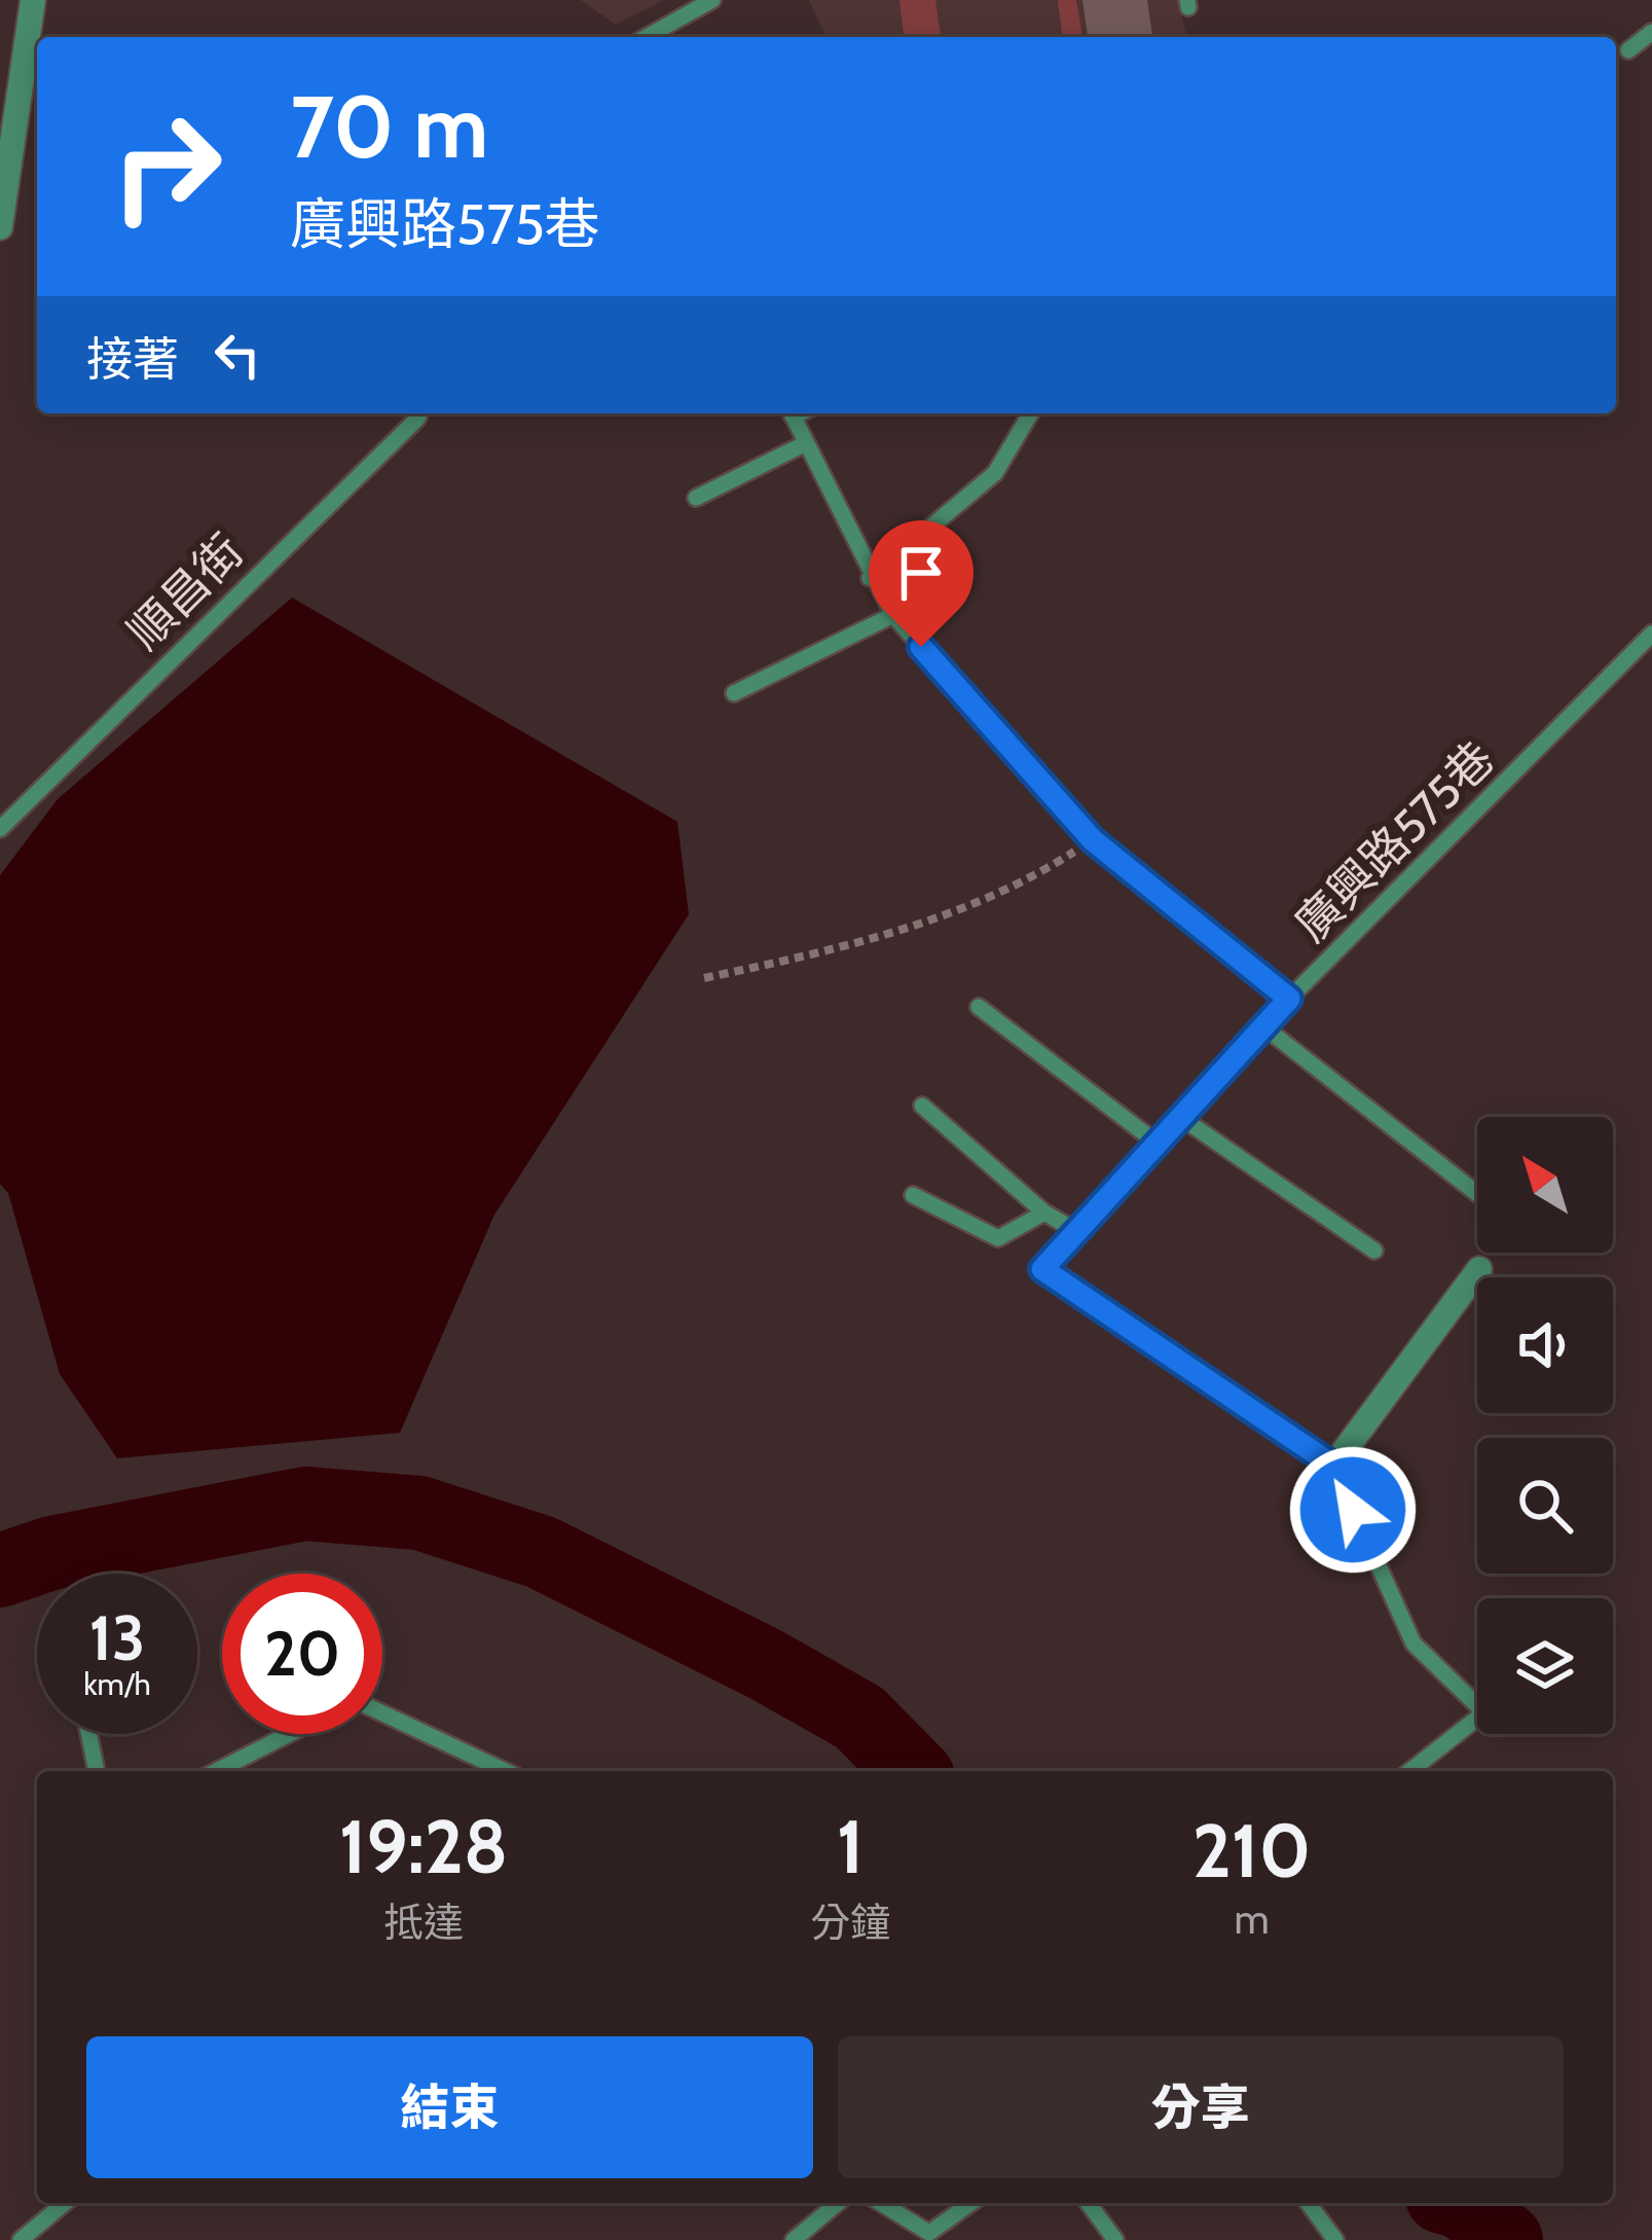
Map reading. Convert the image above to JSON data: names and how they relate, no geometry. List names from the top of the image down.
{
  "streets": {
    "lane": ["順昌街", "廣興路575巷"]
  },
  "north": "top left",
  "page": {
    "turn": ["70 m", "廣興路575巷"],
    "then": "接著",
    "speed": "13 km/h",
    "limit": "20",
    "eta": [
      "19:28",
      "抵達",
      "1",
      "分鐘",
      "210",
      "m"
    ],
    "buttons": ["結束", "分享"]
  }
}
